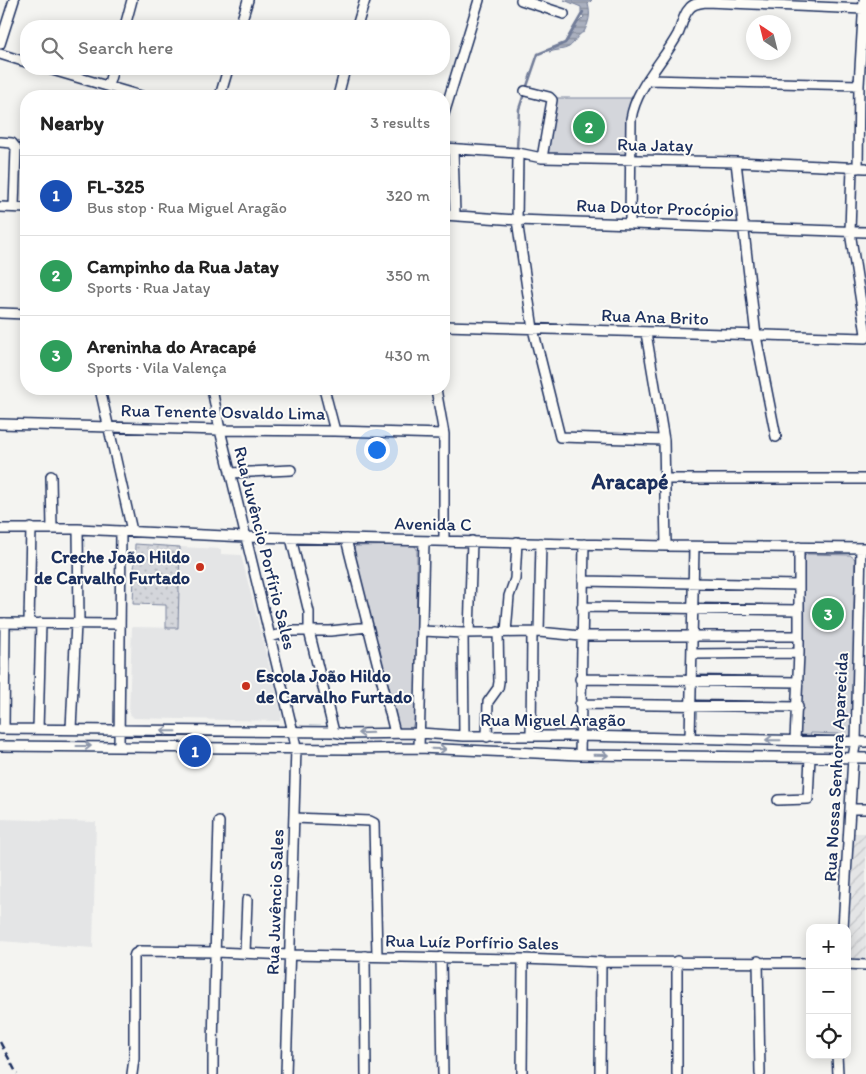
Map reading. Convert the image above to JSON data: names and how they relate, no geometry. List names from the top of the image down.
{
  "streets": {
    "street": [
      "Rua Jatay",
      "Rua Doutor Procópio",
      "Rua Ana Brito",
      "Rua Tenente Osvaldo Lima",
      "Avenida C",
      "Rua Juvêncio Porfírio Sales",
      "Rua Miguel Aragão",
      "Rua Nossa Senhora Aparecida",
      "Rua Juvêncio Sales",
      "Rua Luíz Porfírio Sales"
    ]
  },
  "crossings": [
    ["Rua Tenente Osvaldo Lima", "Rua Juvêncio Porfírio Sales"],
    ["Avenida C", "Rua Juvêncio Porfírio Sales"],
    ["Avenida C", "Rua Nossa Senhora Aparecida"],
    ["Rua Juvêncio Porfírio Sales", "Rua Miguel Aragão"],
    ["Rua Juvêncio Porfírio Sales", "Rua Juvêncio Sales"],
    ["Rua Miguel Aragão", "Rua Nossa Senhora Aparecida"],
    ["Rua Miguel Aragão", "Rua Juvêncio Sales"],
    ["Rua Juvêncio Sales", "Rua Luíz Porfírio Sales"]
  ],
  "districts": ["Aracapé"],
  "places": ["Creche João Hildo de Carvalho Furtado", "Escola João Hildo de Carvalho Furtado"],
  "north": "top left",
  "page": {
    "search": "Search here",
    "heading": ["Nearby", "3 results"],
    "pins": ["2", "3", "1"],
    "list": [
      {
        "mark": "1",
        "name": "FL-325",
        "note": "Bus stop · Rua Miguel Aragão",
        "value": "320 m"
      },
      {
        "mark": "2",
        "name": "Campinho da Rua Jatay",
        "note": "Sports · Rua Jatay",
        "value": "350 m"
      },
      {
        "mark": "3",
        "name": "Areninha do Aracapé",
        "note": "Sports · Vila Valença",
        "value": "430 m"
      }
    ],
    "map_buttons": ["+", "−"]
  }
}
